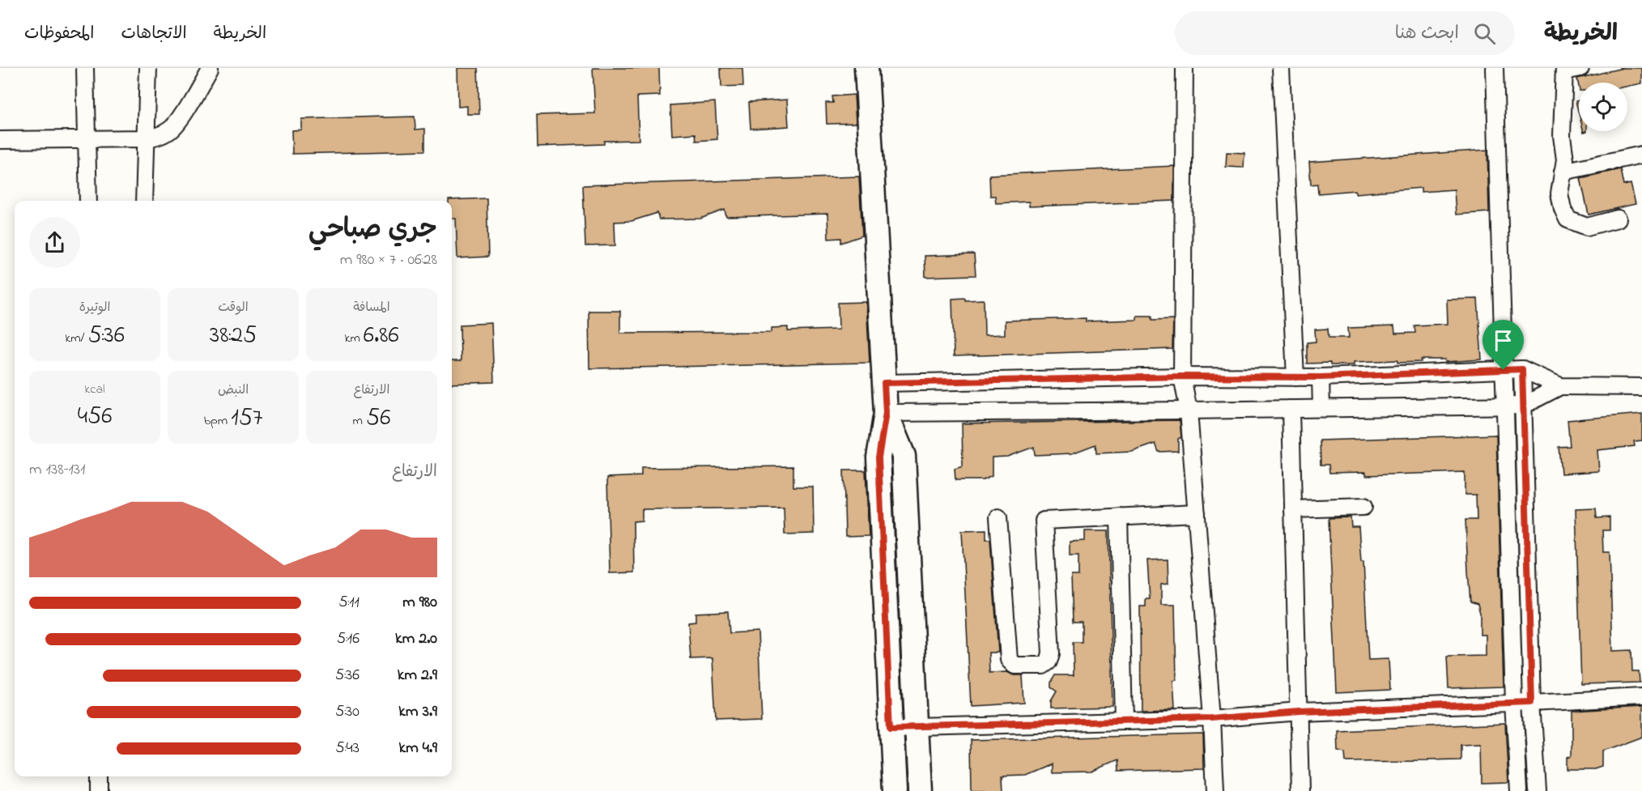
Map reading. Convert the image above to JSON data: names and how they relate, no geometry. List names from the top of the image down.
{
  "page": {
    "header": "الخريطة",
    "search": "ابحث هنا",
    "nav": ["الخريطة", "الاتجاهات", "المحفوظات"],
    "heading": ["جري صباحي", "06:28 · 7 × 980 m"],
    "stats": [
      ["المسافة", "6.86 km"],
      ["الوقت", "38:25"],
      ["الوتيرة", "5:36 /km"],
      ["الارتفاع", "56 m"],
      ["النبض", "157 bpm"],
      ["kcal", "456"]
    ],
    "chart": ["الارتفاع", "131–138 m"],
    "list": [
      {
        "name": "980 m",
        "note": "5:11"
      },
      {
        "name": "2.0 km",
        "note": "5:16"
      },
      {
        "name": "2.9 km",
        "note": "5:36"
      },
      {
        "name": "3.9 km",
        "note": "5:30"
      },
      {
        "name": "4.9 km",
        "note": "5:43"
      }
    ]
  }
}
